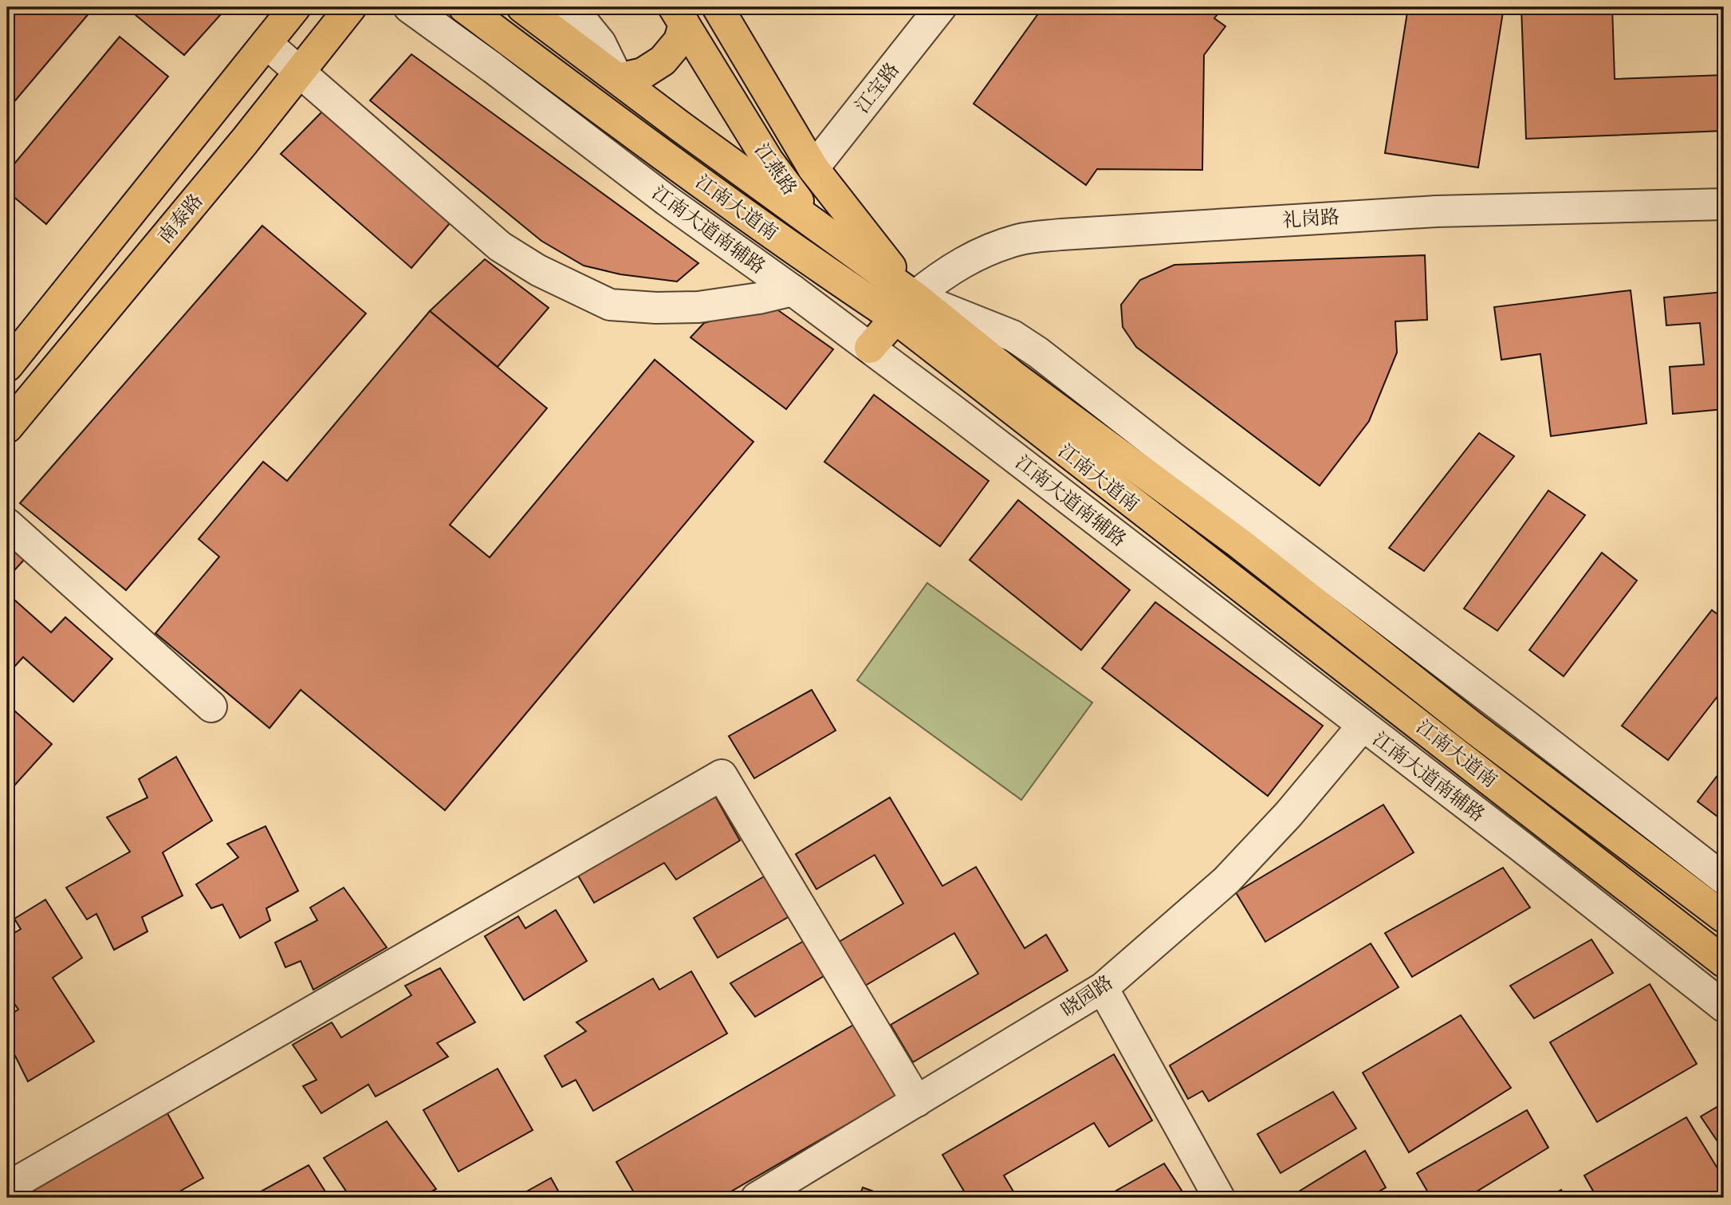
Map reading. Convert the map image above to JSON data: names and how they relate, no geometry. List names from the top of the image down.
{
  "streets": {
    "main road": ["江燕路", "江南大道南", "南泰路"],
    "street": [
      "江宝路",
      "礼岗路",
      "江南大道南辅路",
      "晓园路"
    ]
  },
  "crossings": [
    ["江宝路", "江燕路"],
    ["江燕路", "江南大道南"],
    ["江燕路", "礼岗路"],
    ["江南大道南", "礼岗路"],
    ["江南大道南辅路", "晓园路"]
  ]
}
